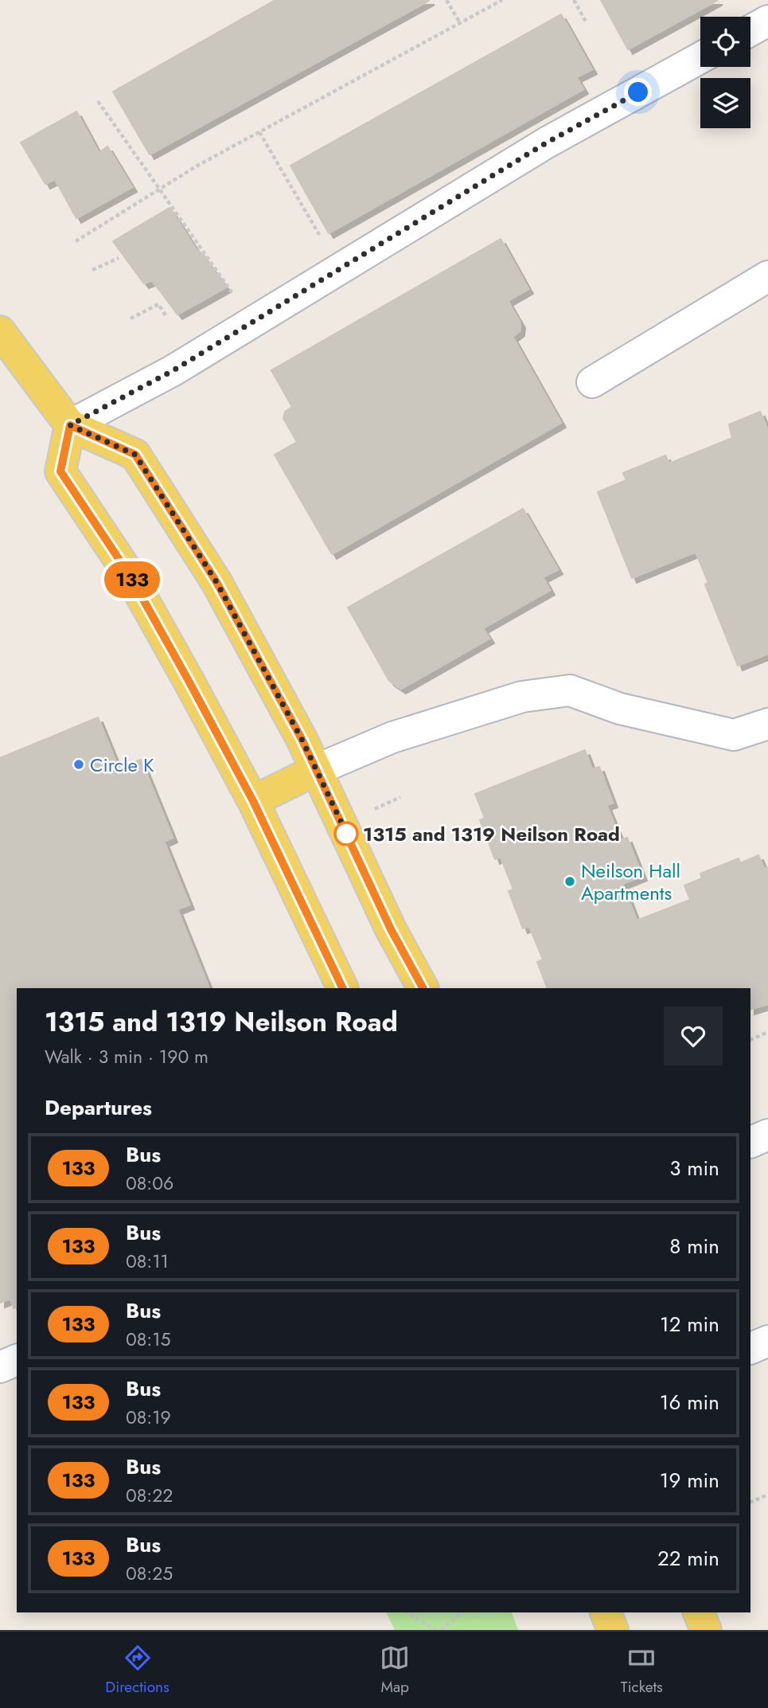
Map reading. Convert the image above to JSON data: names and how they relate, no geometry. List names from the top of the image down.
{
  "places": ["Circle K", "1315 and 1319 Neilson Road", "Neilson Hall Apartments"],
  "lines": ["bus line 133"],
  "page": {
    "on_map": "133",
    "heading": [
      ["1315 and 1319 Neilson Road", "Walk · 3 min · 190 m"],
      "Departures"
    ],
    "list": [
      {
        "mark": "133",
        "name": "Bus",
        "note": "08:06",
        "value": "3 min"
      },
      {
        "mark": "133",
        "name": "Bus",
        "note": "08:11",
        "value": "8 min"
      },
      {
        "mark": "133",
        "name": "Bus",
        "note": "08:15",
        "value": "12 min"
      },
      {
        "mark": "133",
        "name": "Bus",
        "note": "08:19",
        "value": "16 min"
      },
      {
        "mark": "133",
        "name": "Bus",
        "note": "08:22",
        "value": "19 min"
      },
      {
        "mark": "133",
        "name": "Bus",
        "note": "08:25",
        "value": "22 min"
      }
    ],
    "tabs": ["Directions", "Map", "Tickets"]
  }
}
